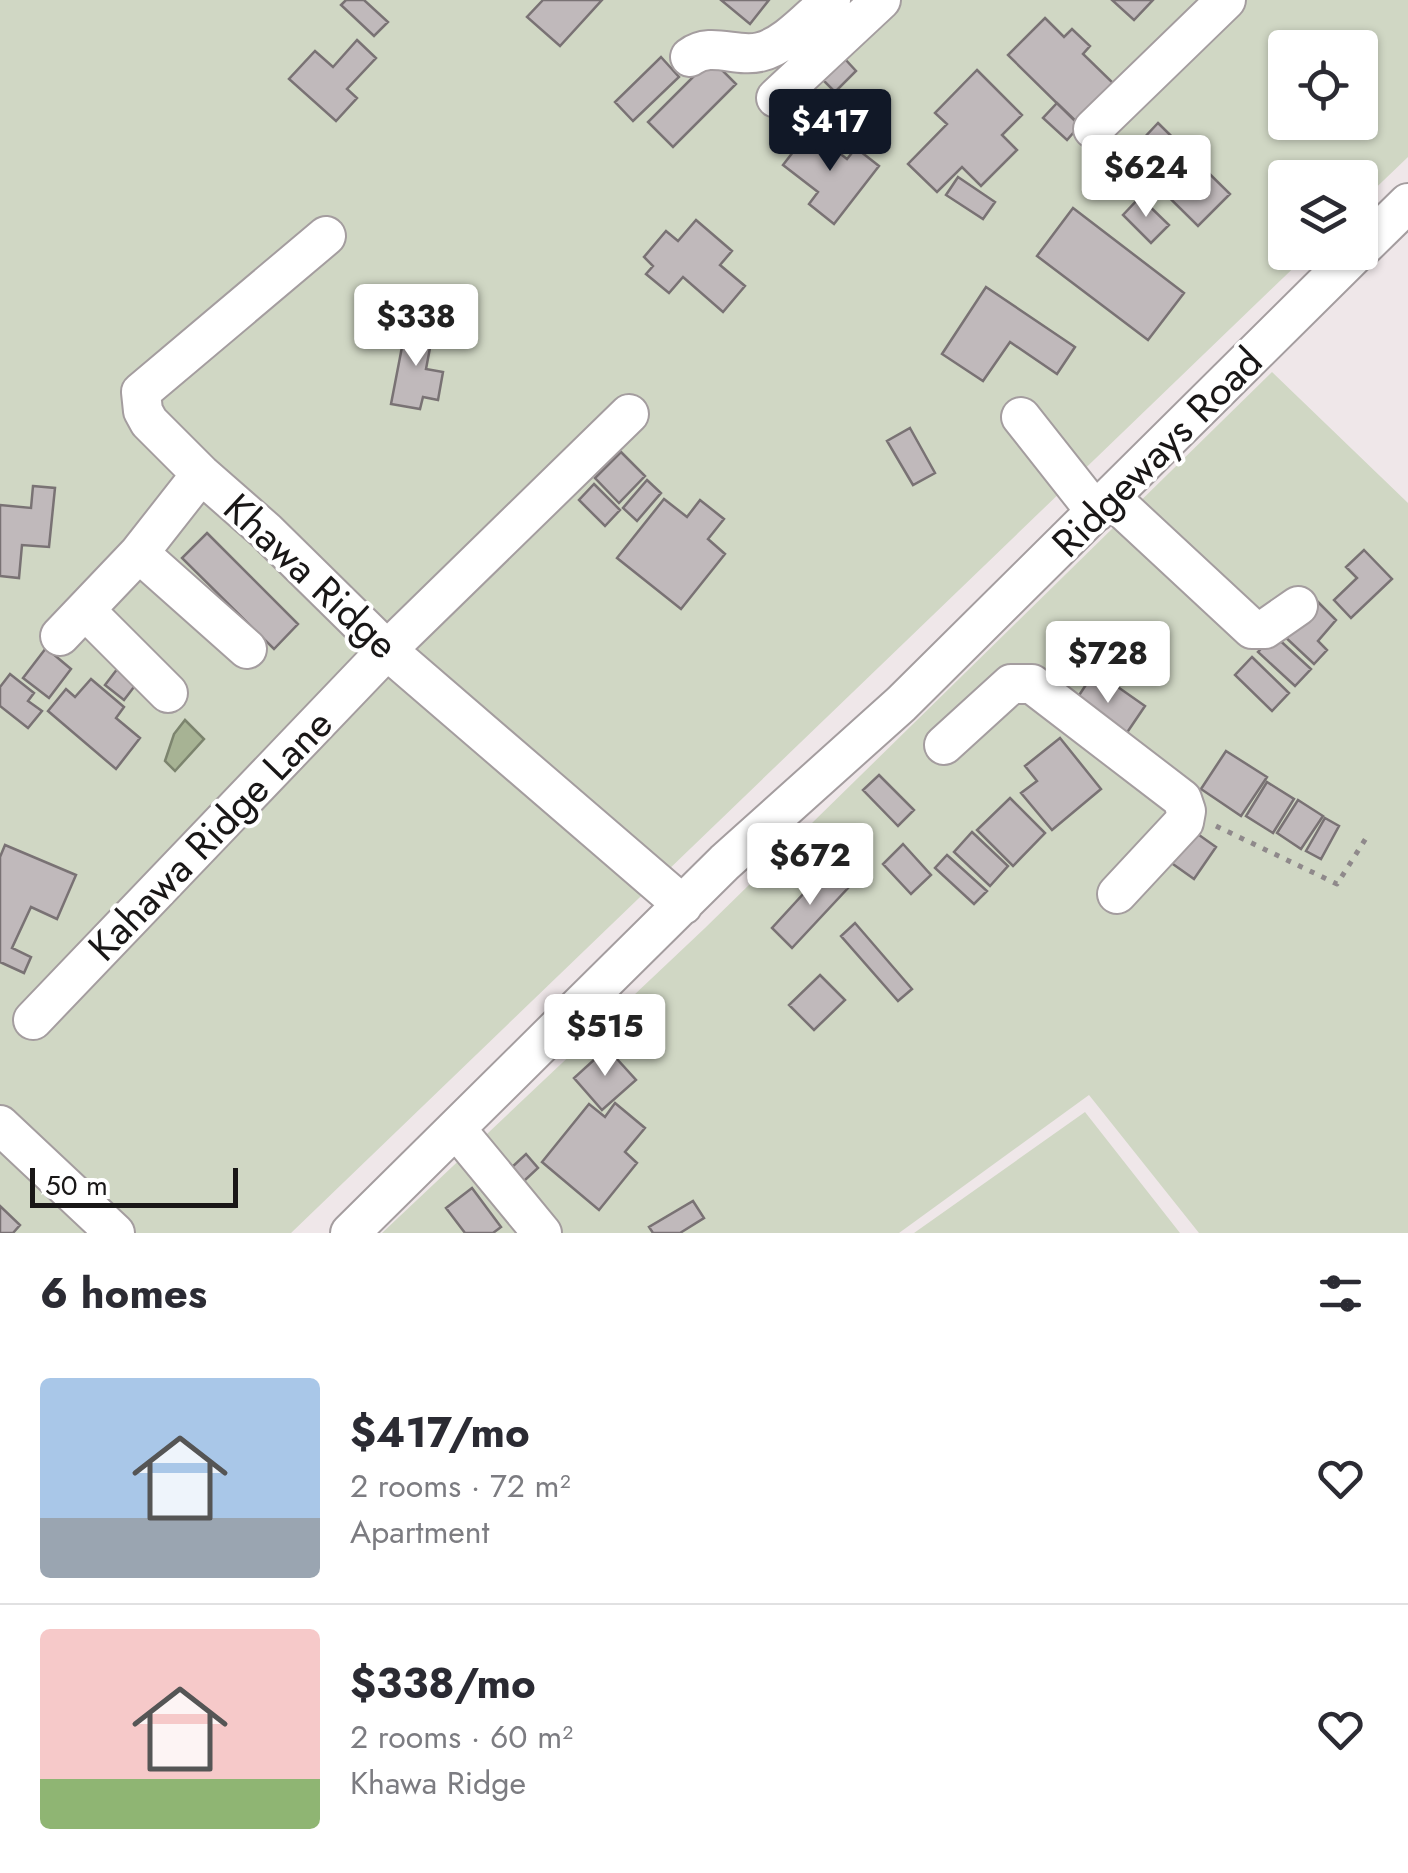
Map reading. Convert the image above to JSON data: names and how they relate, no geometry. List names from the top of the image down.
{
  "streets": {
    "street": ["Ridgeways Road", "Khawa Ridge", "Kahawa Ridge Lane"]
  },
  "crossings": [
    ["Ridgeways Road", "Khawa Ridge"],
    ["Khawa Ridge", "Kahawa Ridge Lane"]
  ],
  "scale_bar": "50 m",
  "page": {
    "price": [
      "$417",
      "$624",
      "$338",
      "$728",
      "$672",
      "$515"
    ],
    "scale": "50 m",
    "heading": "6 homes",
    "list": [
      {
        "name": "$417/mo",
        "note": "2 rooms · 72 m² · Apartment"
      },
      {
        "name": "$338/mo",
        "note": "2 rooms · 60 m² · Khawa Ridge"
      }
    ]
  }
}
